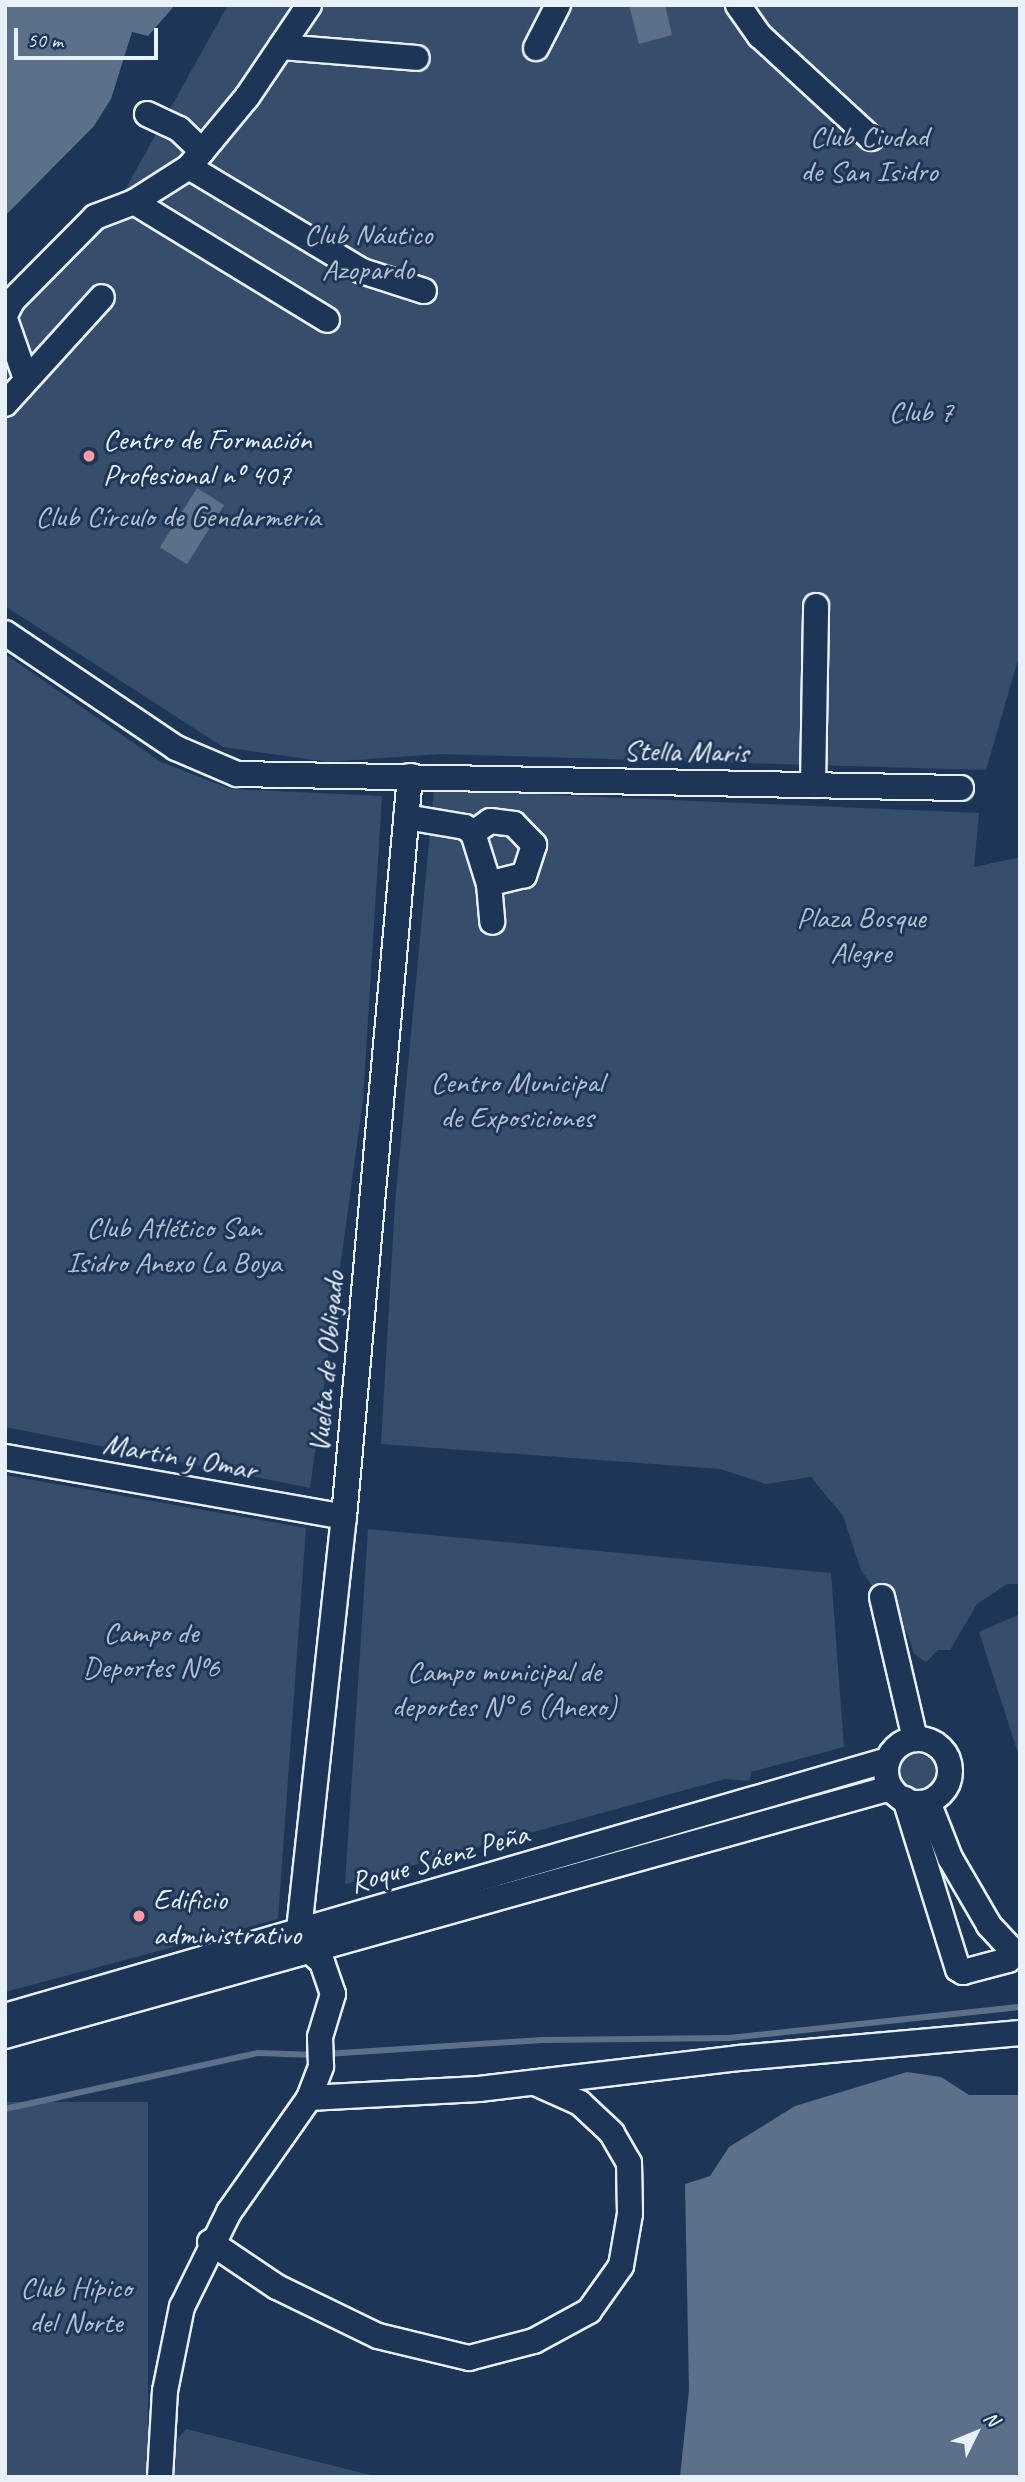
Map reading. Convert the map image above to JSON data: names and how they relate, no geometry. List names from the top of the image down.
{
  "streets": {
    "street": [
      "Stella Maris",
      "Vuelta de Obligado",
      "Martín y Omar",
      "Roque Sáenz Peña"
    ]
  },
  "crossings": [
    ["Stella Maris", "Vuelta de Obligado"],
    ["Vuelta de Obligado", "Martín y Omar"],
    ["Vuelta de Obligado", "Roque Sáenz Peña"]
  ],
  "parks": [
    "Club Ciudad de San Isidro",
    "Club Náutico Azopardo",
    "Club 7",
    "Club Círculo de Gendarmería",
    "Plaza Bosque Alegre",
    "Centro Municipal de Exposiciones",
    "Club Atlético San Isidro Anexo La Boya",
    "Campo de Deportes Nº6",
    "Campo municipal de deportes N° 6 (Anexo)",
    "Club Hípico del Norte"
  ],
  "places": ["Centro de Formación Profesional nº 407", "Edificio administrativo"],
  "scale_bar": "50 m",
  "north": "top right"
}
